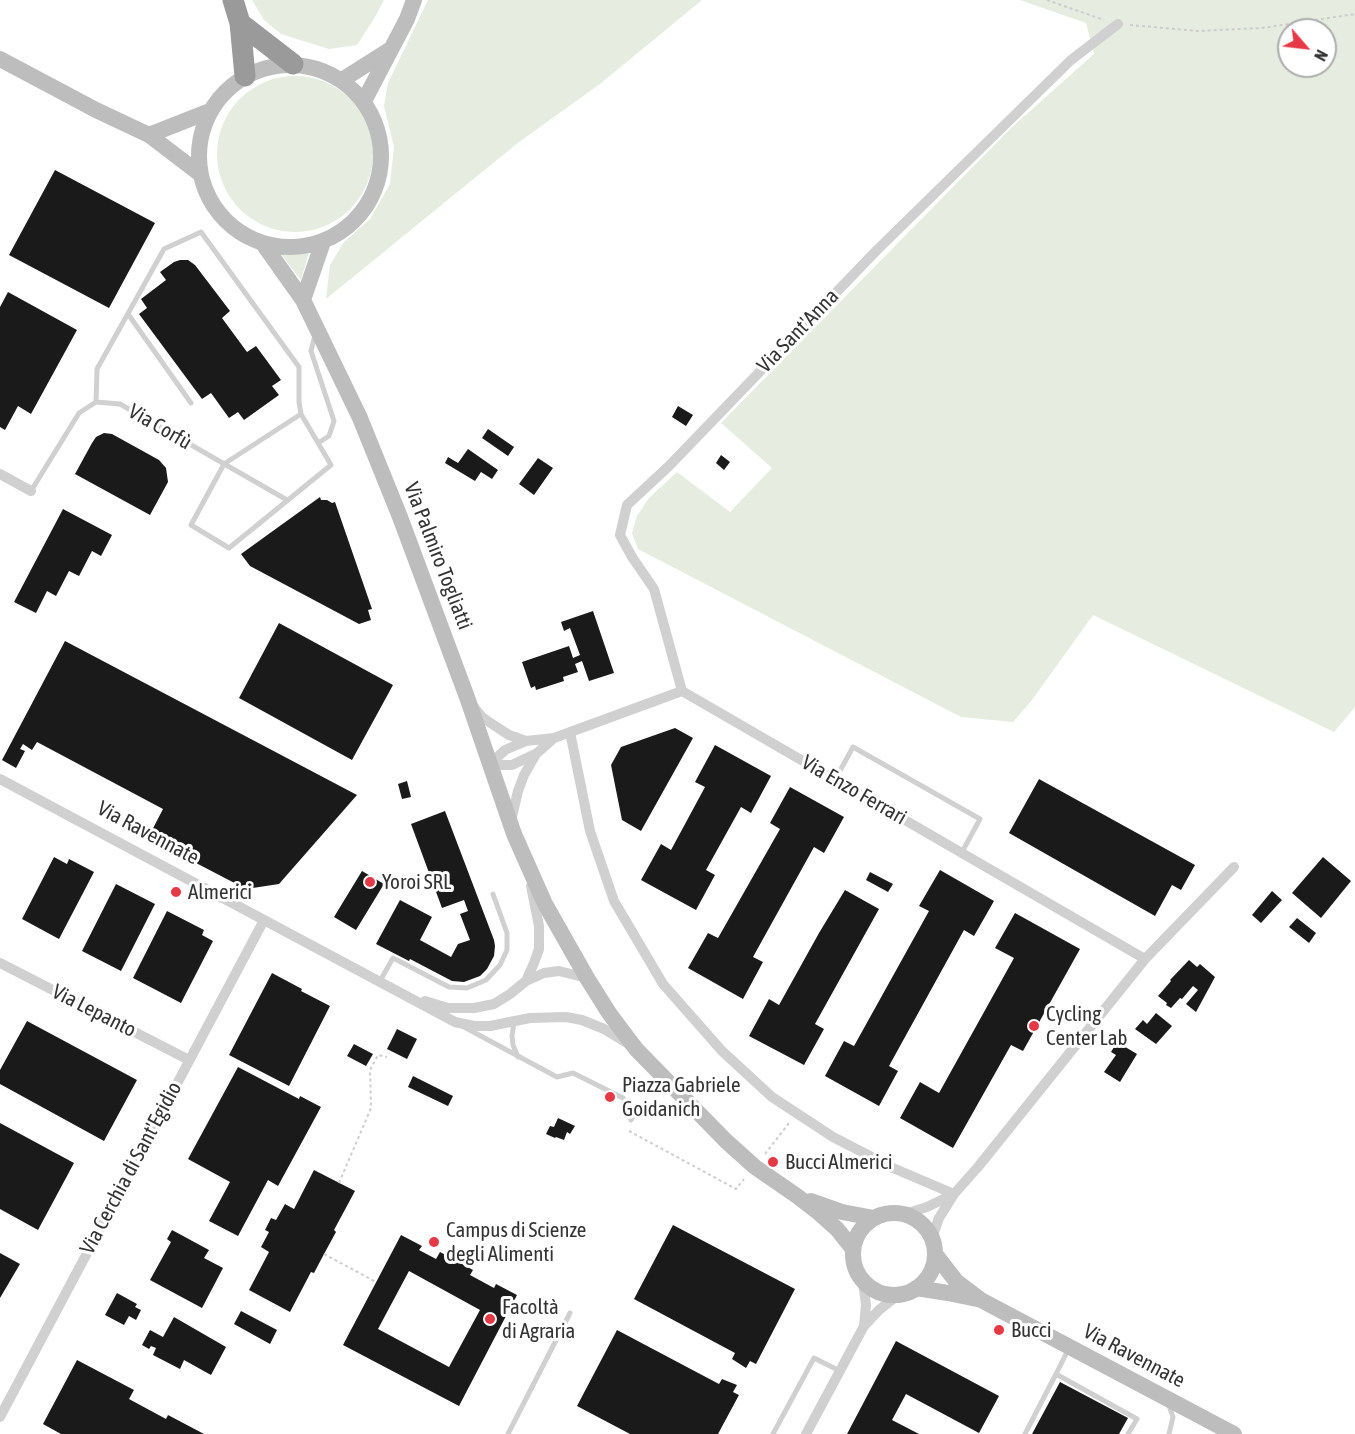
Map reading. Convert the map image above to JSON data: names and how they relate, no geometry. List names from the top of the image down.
{
  "streets": {
    "main road": ["Via Palmiro Togliatti", "Via Ravennate"],
    "street": [
      "Via Sant'Anna",
      "Via Enzo Ferrari",
      "Via Lepanto",
      "Via Cerchia di Sant'Egidio"
    ],
    "lane": ["Via Corfù"]
  },
  "crossings": [
    ["Via Sant'Anna", "Via Enzo Ferrari"],
    ["Via Palmiro Togliatti", "Via Ravennate"],
    ["Via Ravennate", "Via Cerchia di Sant'Egidio"],
    ["Via Lepanto", "Via Cerchia di Sant'Egidio"]
  ],
  "places": [
    "Yoroi SRL",
    "Almerici",
    "Cycling Center Lab",
    "Piazza Gabriele Goidanich",
    "Bucci Almerici",
    "Campus di Scienze degli Alimenti",
    "Facoltà di Agraria",
    "Bucci"
  ],
  "north": "bottom right"
}
